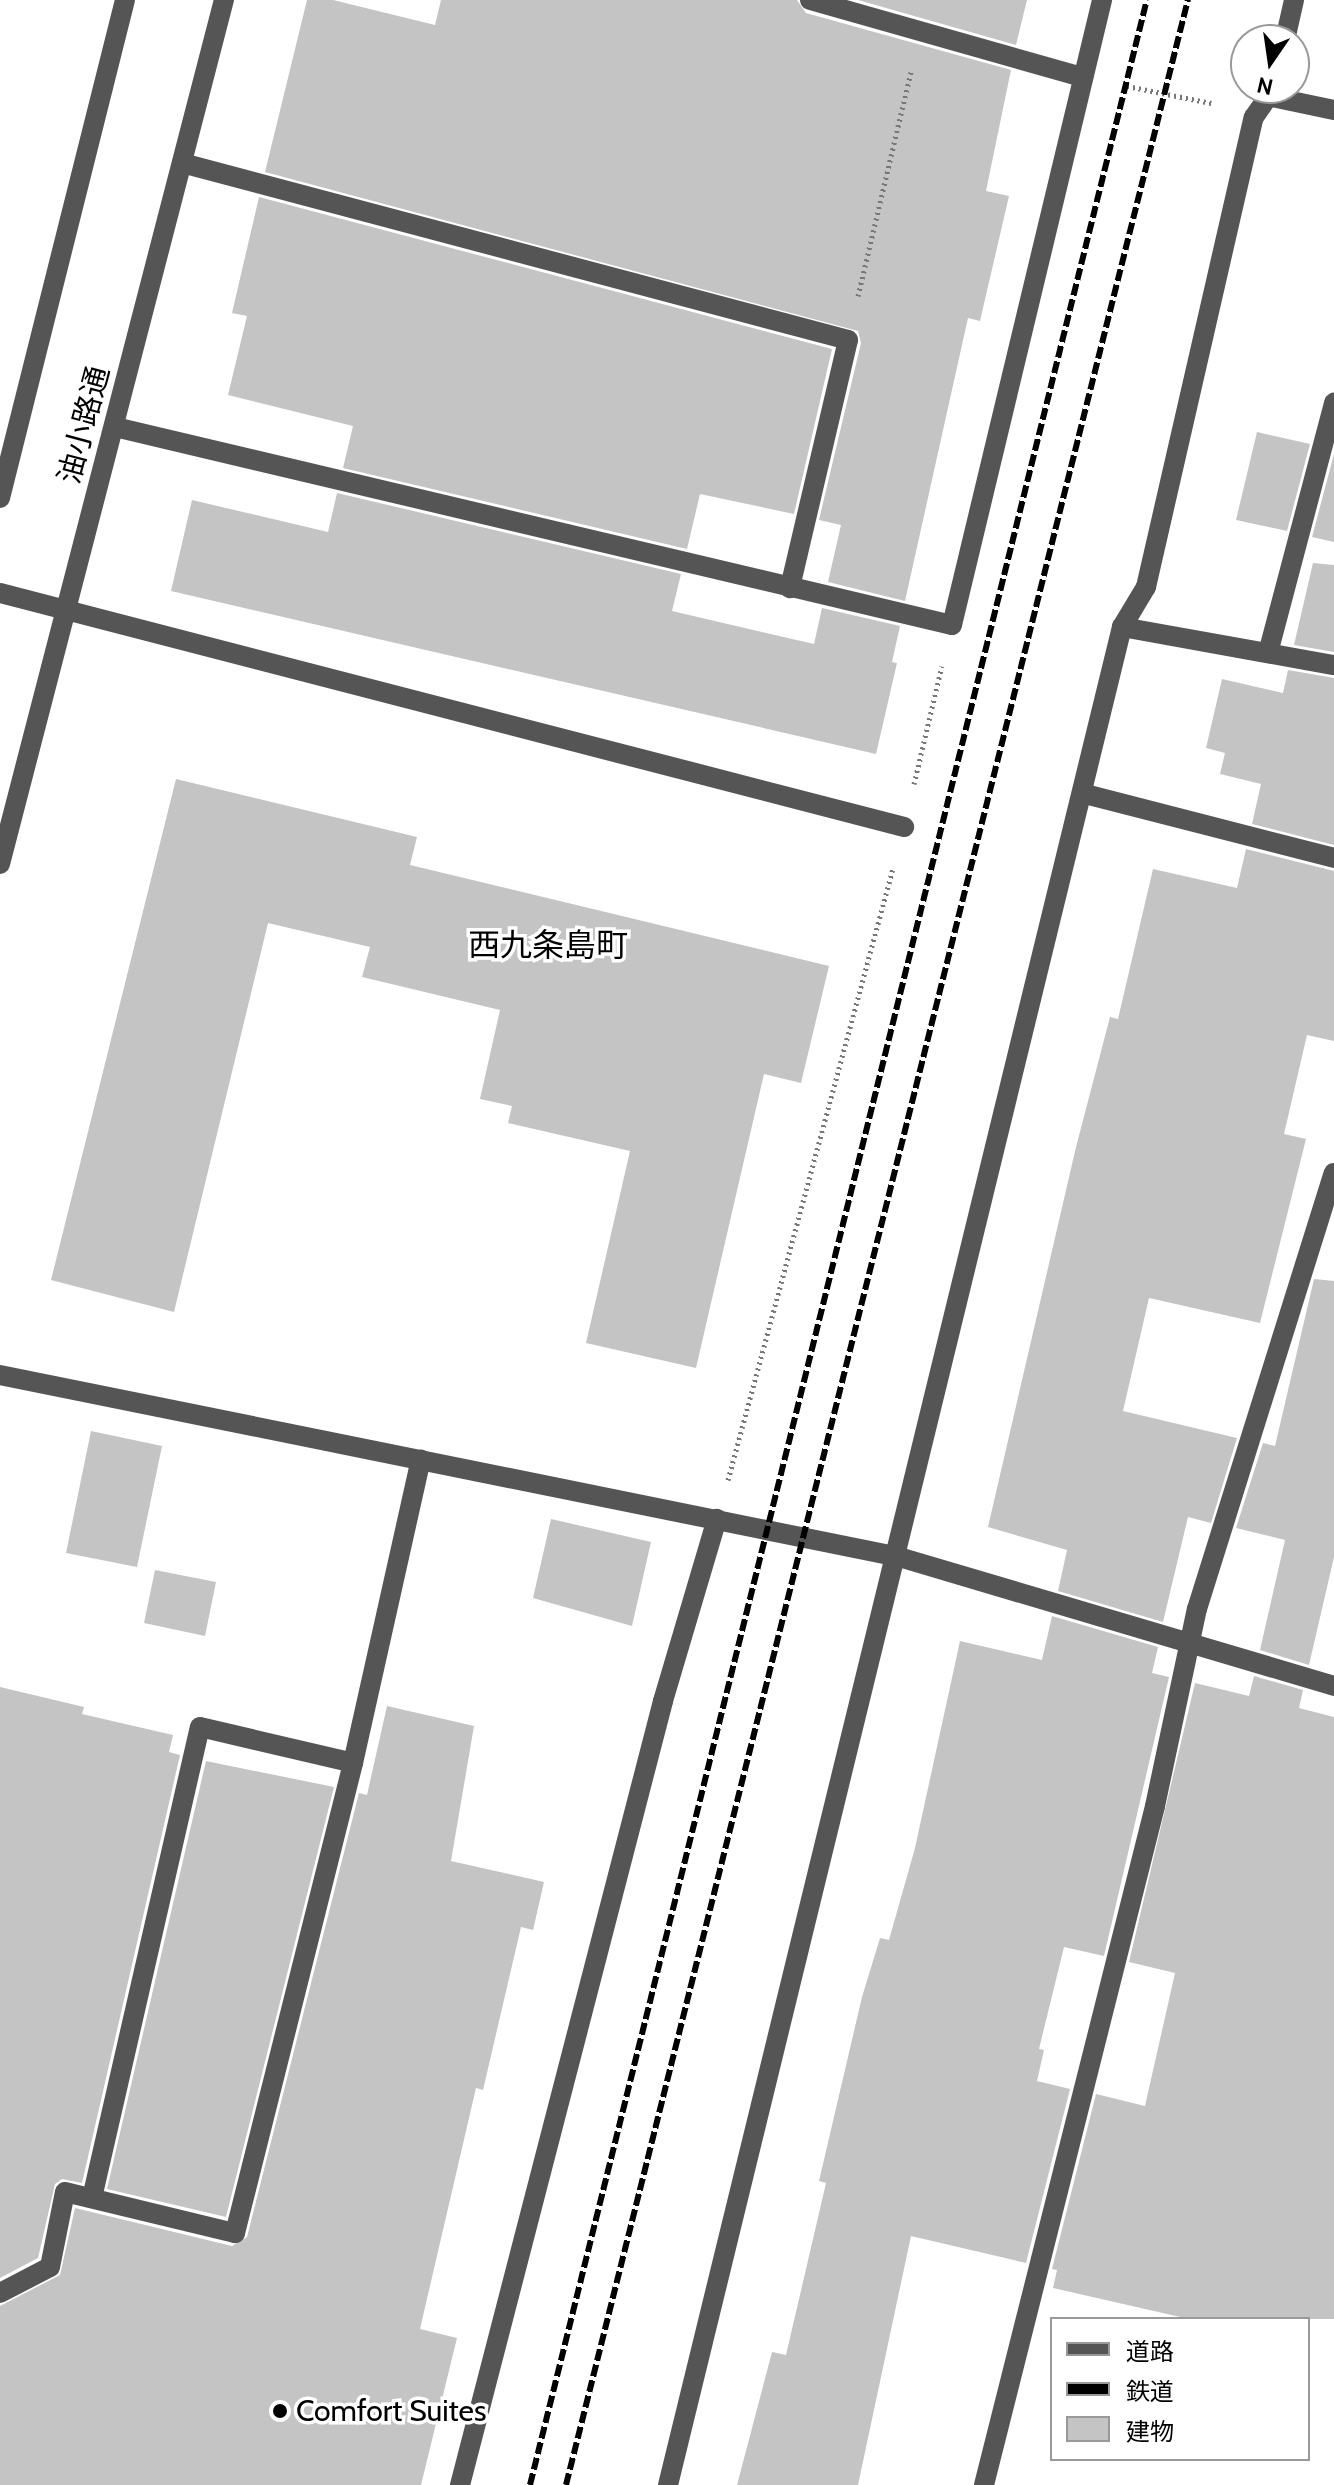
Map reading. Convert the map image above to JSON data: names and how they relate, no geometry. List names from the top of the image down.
{
  "streets": {
    "street": ["油小路通"]
  },
  "districts": ["西九条島町"],
  "places": ["Comfort Suites"],
  "legend": ["道路", "鉄道", "建物"],
  "north": "bottom"
}
